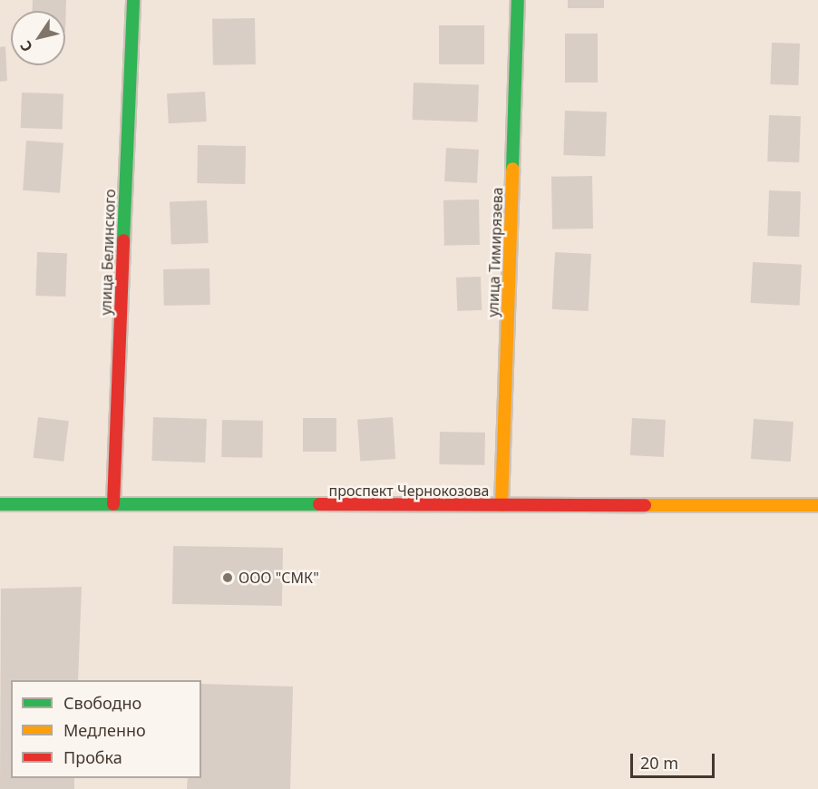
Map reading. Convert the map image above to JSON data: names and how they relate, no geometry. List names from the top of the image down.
{
  "streets": {
    "street": ["улица Белинского", "улица Тимирязева", "проспект Чернокозова"]
  },
  "crossings": [
    ["улица Белинского", "проспект Чернокозова"],
    ["улица Тимирязева", "проспект Чернокозова"]
  ],
  "places": ["ООО \"СМК\""],
  "legend": ["Свободно", "Медленно", "Пробка"],
  "scale_bar": "20 m",
  "north": "bottom left"
}
